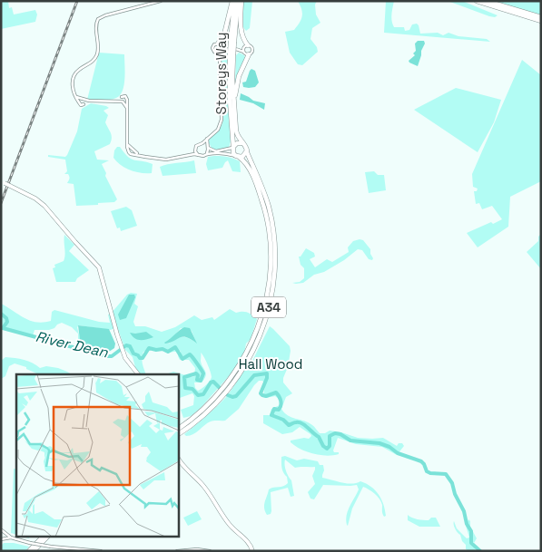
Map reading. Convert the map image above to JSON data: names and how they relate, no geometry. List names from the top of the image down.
{
  "streets": {
    "highway": ["Storeys Way", "A34"]
  },
  "crossings": [
    ["Storeys Way", "A34"]
  ],
  "water": ["River Dean"],
  "parks": ["Hall Wood"]
}
